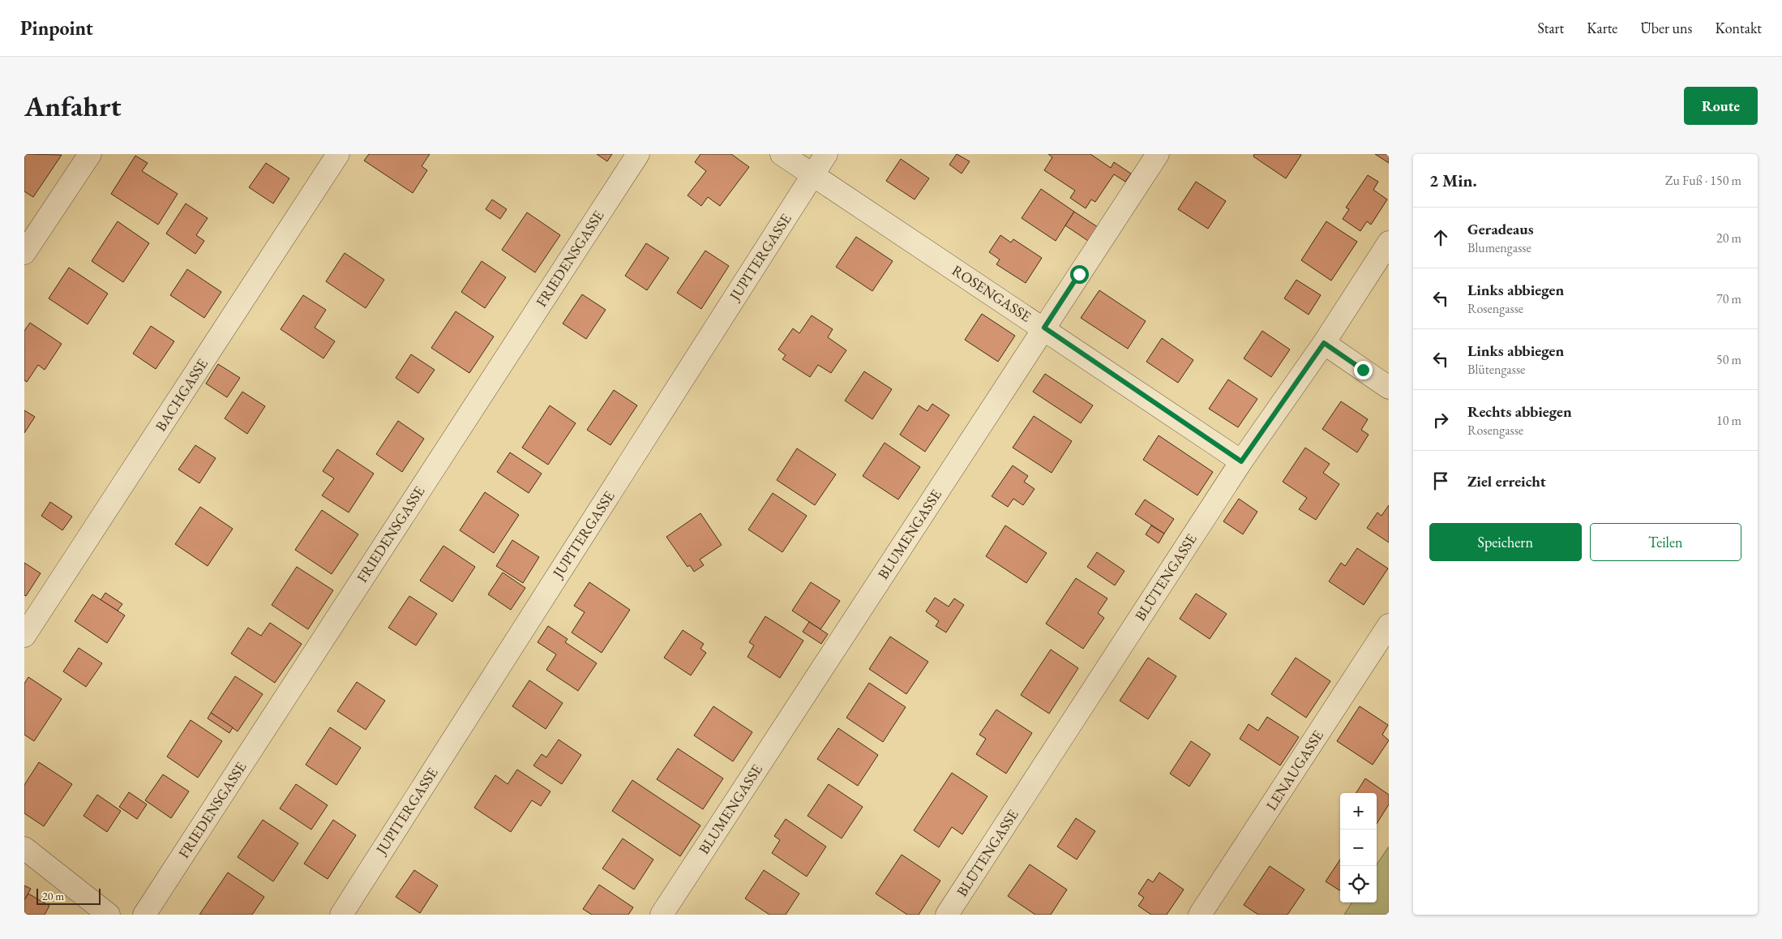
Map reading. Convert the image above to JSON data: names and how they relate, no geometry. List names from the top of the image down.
{
  "streets": {
    "street": [
      "JUPITERGASSE",
      "FRIEDENSGASSE",
      "ROSENGASSE",
      "BACHGASSE",
      "BLUMENGASSE",
      "BLÜTENGASSE",
      "LENAUGASSE"
    ]
  },
  "crossings": [
    ["JUPITERGASSE", "ROSENGASSE"],
    ["ROSENGASSE", "BLUMENGASSE"],
    ["ROSENGASSE", "BLÜTENGASSE"]
  ],
  "scale_bar": "20 m",
  "page": {
    "header": "Pinpoint",
    "nav": [
      "Start",
      "Karte",
      "Über uns",
      "Kontakt"
    ],
    "buttons": [
      "Route",
      ["Speichern", "Teilen"]
    ],
    "title": "Anfahrt",
    "heading": ["2 Min.", "Zu Fuß · 150 m"],
    "list": [
      ["Geradeaus", "Blumengasse", "20 m"],
      ["Links abbiegen", "Rosengasse", "70 m"],
      ["Links abbiegen", "Blütengasse", "50 m"],
      ["Rechts abbiegen", "Rosengasse", "10 m"],
      "Ziel erreicht"
    ],
    "map_buttons": ["+", "−"],
    "scale": "20 m"
  }
}
